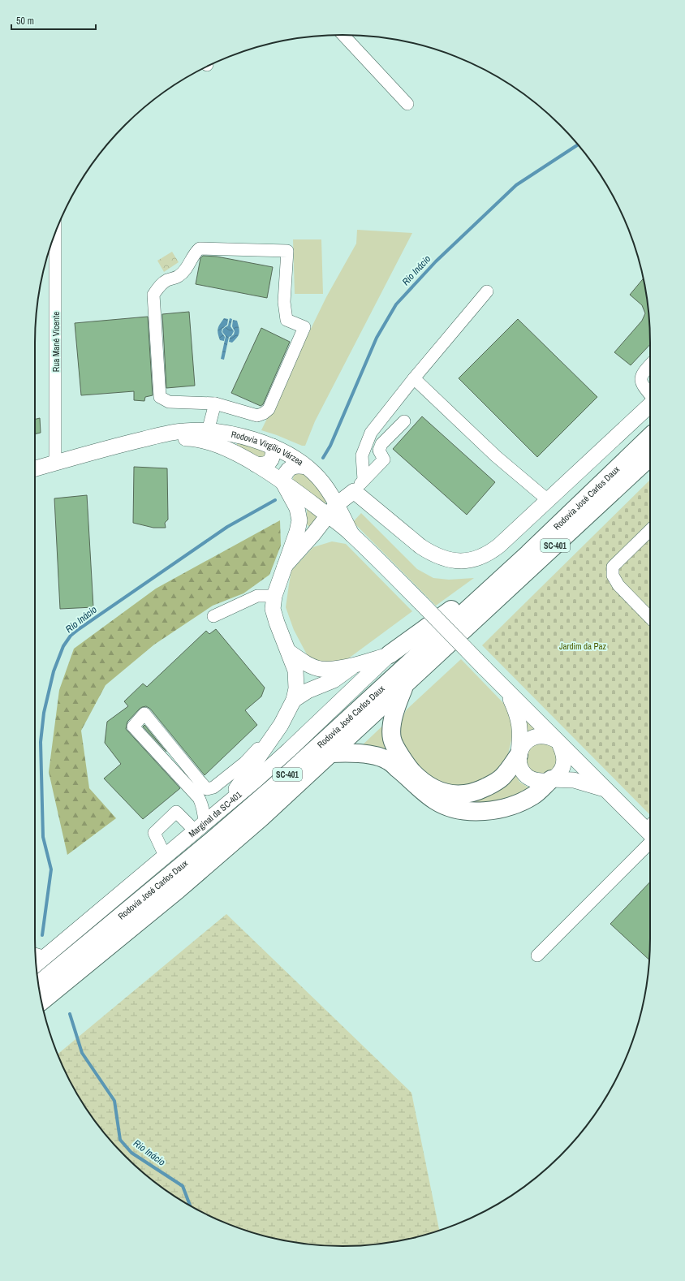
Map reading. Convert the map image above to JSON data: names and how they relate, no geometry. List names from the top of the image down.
{
  "streets": {
    "highway": ["Rodovia José Carlos Daux", "SC-401"],
    "main road": ["Rodovia Virgílio Várzea", "Marginal da SC-401"],
    "street": ["Rua Mané Vicente"]
  },
  "crossings": [
    ["Rua Mané Vicente", "Rodovia Virgílio Várzea"]
  ],
  "water": ["Rio Inácio"],
  "parks": ["Jardim da Paz"],
  "scale_bar": "50 m"
}
